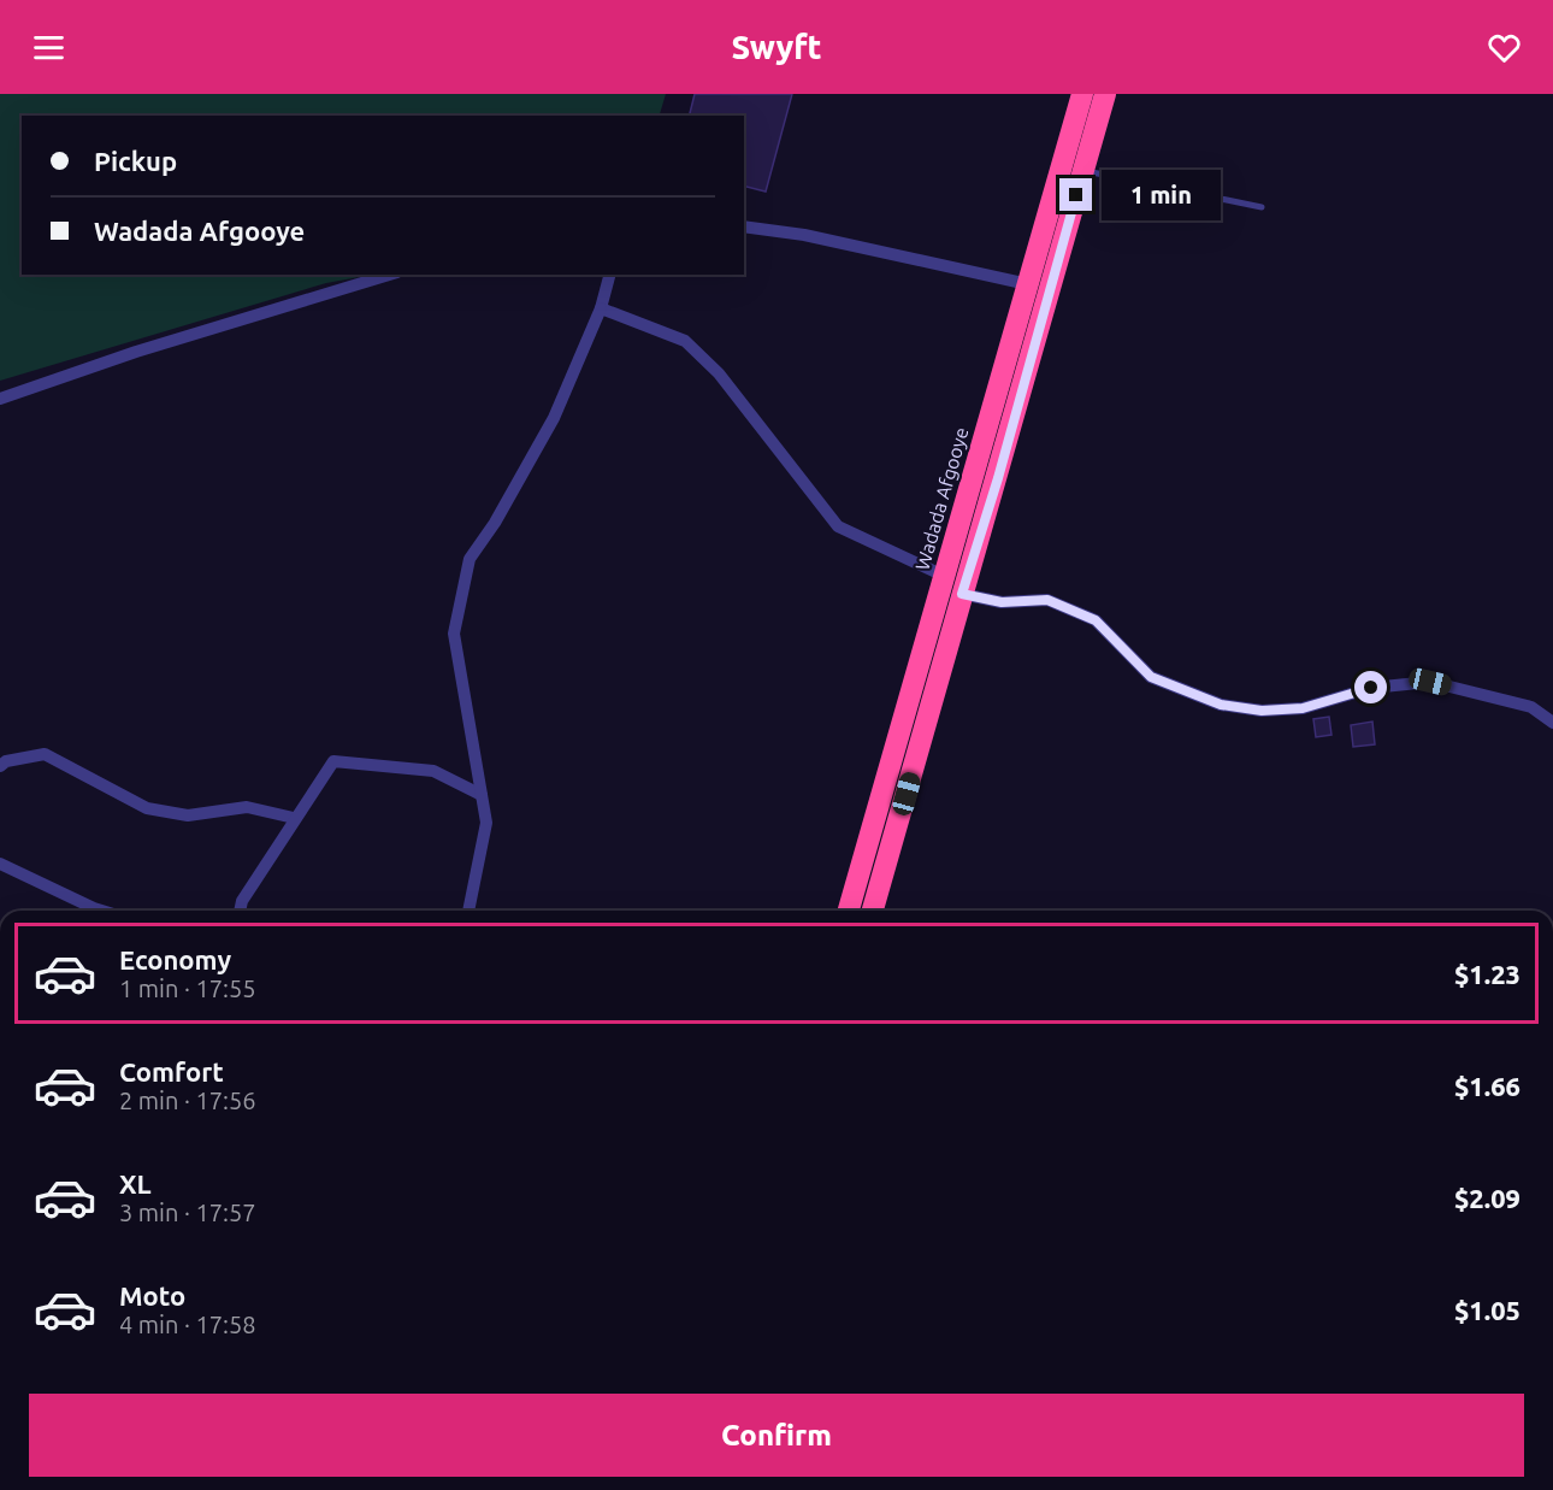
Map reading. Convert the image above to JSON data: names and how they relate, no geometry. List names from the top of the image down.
{
  "streets": {
    "highway": ["Wadada Afgooye"]
  },
  "page": {
    "header": "Swyft",
    "banner": ["Pickup", "Wadada Afgooye"],
    "bubble": "1 min",
    "list": [
      {
        "name": "Economy",
        "note": "1 min · 17:55",
        "value": "$1.23"
      },
      {
        "name": "Comfort",
        "note": "2 min · 17:56",
        "value": "$1.66"
      },
      {
        "name": "XL",
        "note": "3 min · 17:57",
        "value": "$2.09"
      },
      {
        "name": "Moto",
        "note": "4 min · 17:58",
        "value": "$1.05"
      }
    ],
    "buttons": "Confirm"
  }
}
